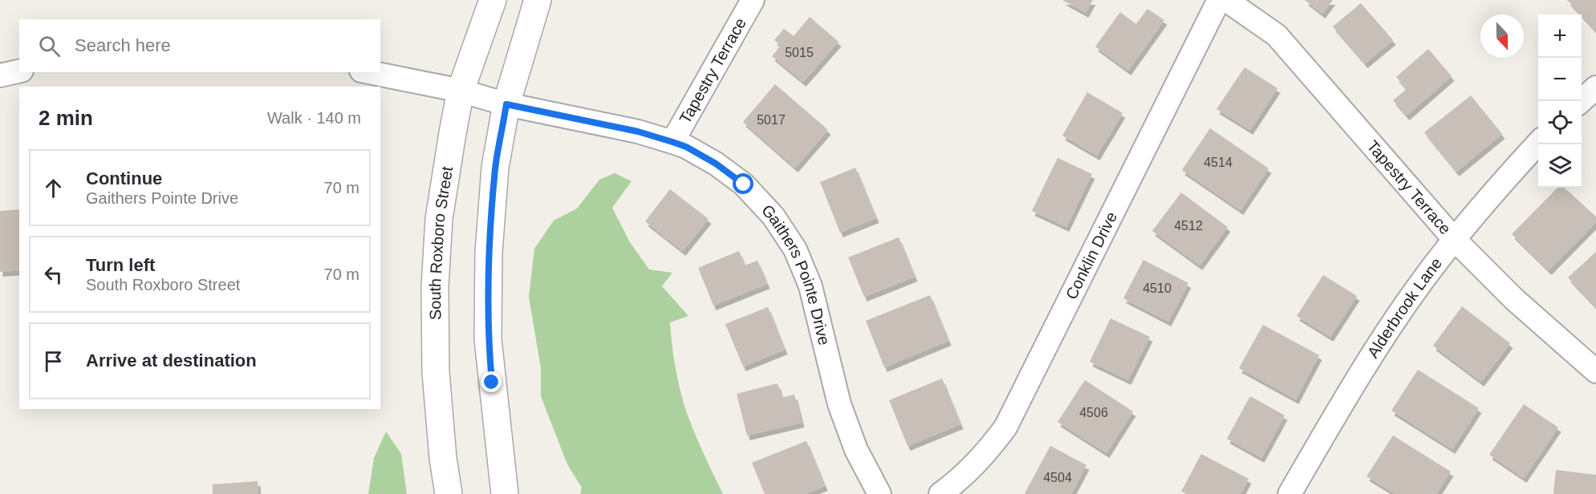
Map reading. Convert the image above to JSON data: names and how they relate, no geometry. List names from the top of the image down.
{
  "streets": {
    "street": [
      "Tapestry Terrace",
      "South Roxboro Street",
      "Conklin Drive",
      "Gaithers Pointe Drive",
      "Alderbrook Lane"
    ]
  },
  "crossings": [
    ["Tapestry Terrace", "Gaithers Pointe Drive"],
    ["Tapestry Terrace", "Alderbrook Lane"],
    ["South Roxboro Street", "Gaithers Pointe Drive"]
  ],
  "house_numbers": [
    "5015",
    "5017",
    "4514",
    "4512",
    "4510",
    "4506",
    "4504"
  ],
  "north": "bottom",
  "page": {
    "map_buttons": ["+", "−"],
    "search": "Search here",
    "heading": ["2 min", "Walk · 140 m"],
    "list": [
      ["Continue", "Gaithers Pointe Drive", "70 m"],
      ["Turn left", "South Roxboro Street", "70 m"],
      "Arrive at destination"
    ]
  }
}
